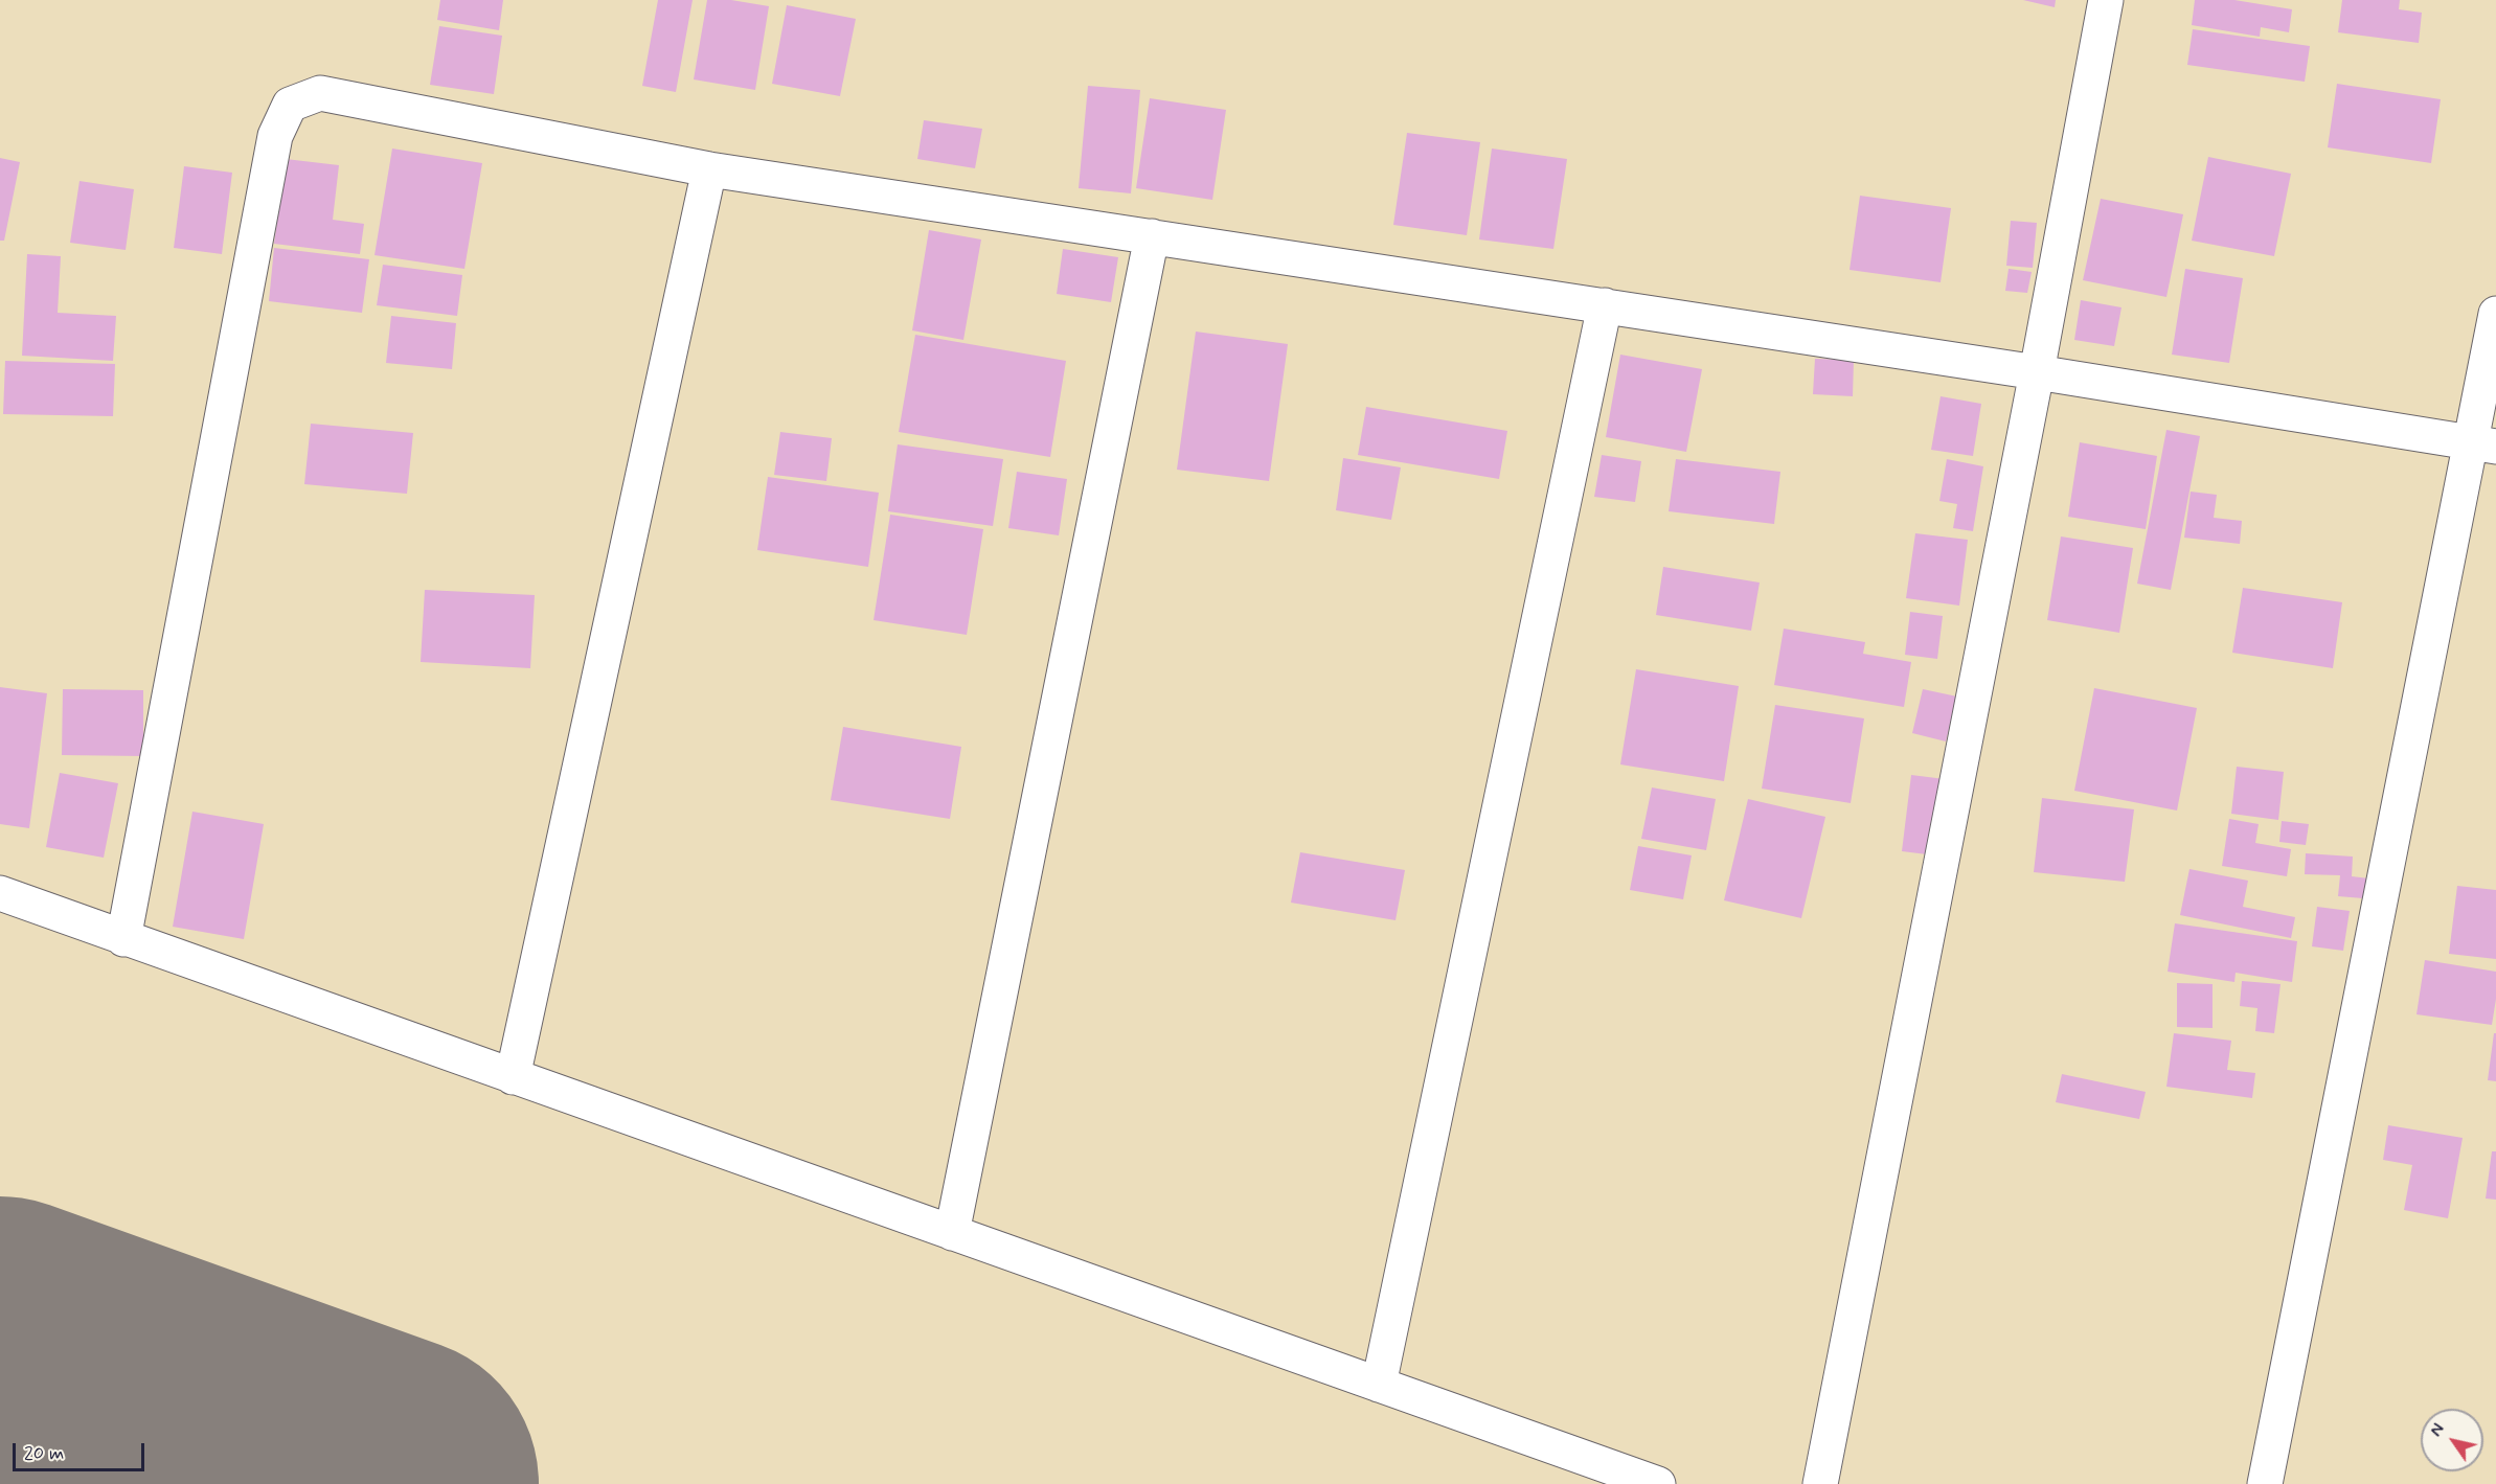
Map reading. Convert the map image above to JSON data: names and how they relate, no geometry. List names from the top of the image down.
{
  "scale_bar": "20 m",
  "north": "top left"
}
